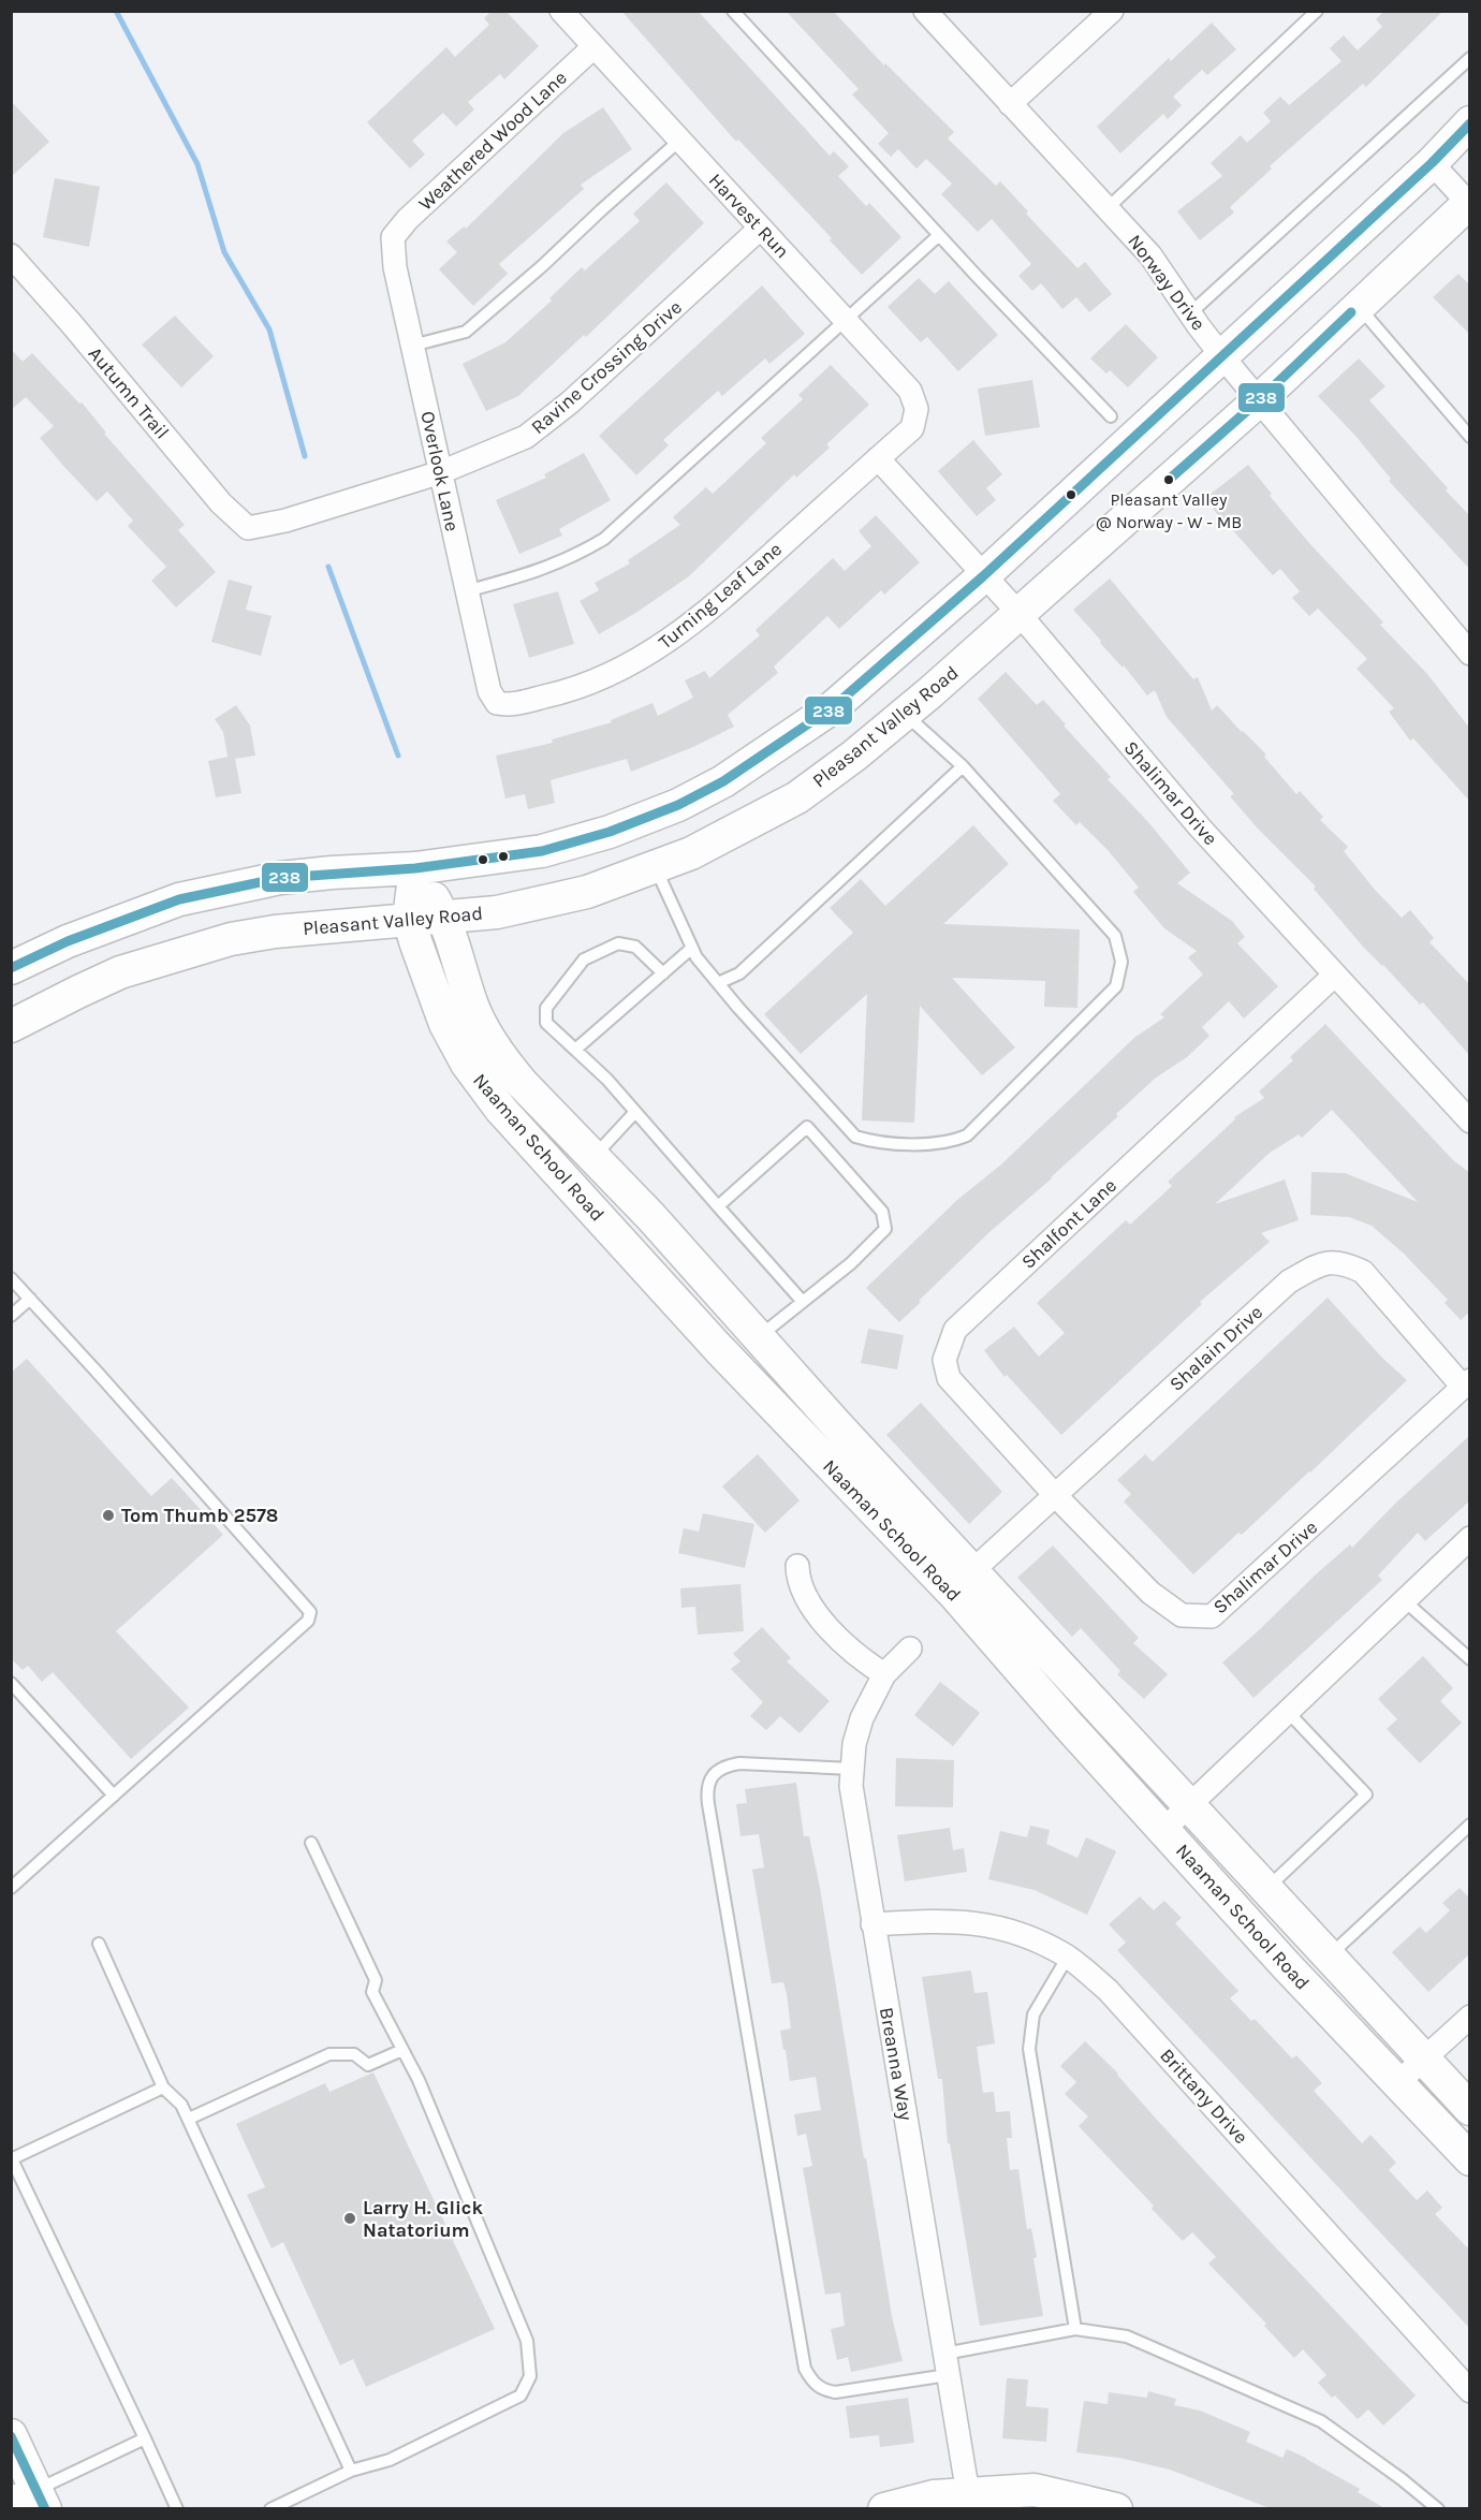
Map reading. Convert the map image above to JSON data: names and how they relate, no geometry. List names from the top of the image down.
{
  "streets": {
    "main road": ["Pleasant Valley Road", "Naaman School Road"],
    "street": [
      "Weathered Wood Lane",
      "Harvest Run",
      "Norway Drive",
      "Ravine Crossing Drive",
      "Autumn Trail",
      "Overlook Lane",
      "Turning Leaf Lane",
      "Shalimar Drive",
      "Shalfont Lane",
      "Shalain Drive",
      "Breanna Way",
      "Brittany Drive"
    ]
  },
  "crossings": [
    ["Weathered Wood Lane", "Harvest Run"],
    ["Weathered Wood Lane", "Overlook Lane"],
    ["Harvest Run", "Ravine Crossing Drive"],
    ["Harvest Run", "Turning Leaf Lane"],
    ["Norway Drive", "Pleasant Valley Road"],
    ["Ravine Crossing Drive", "Autumn Trail"],
    ["Ravine Crossing Drive", "Overlook Lane"],
    ["Overlook Lane", "Turning Leaf Lane"],
    ["Turning Leaf Lane", "Shalimar Drive"],
    ["Pleasant Valley Road", "Shalimar Drive"],
    ["Pleasant Valley Road", "Naaman School Road"],
    ["Shalimar Drive", "Shalfont Lane"],
    ["Shalimar Drive", "Shalain Drive"],
    ["Naaman School Road", "Shalain Drive"],
    ["Shalfont Lane", "Shalain Drive"],
    ["Breanna Way", "Brittany Drive"]
  ],
  "places": ["Pleasant Valley @ Norway - W - MB", "Tom Thumb 2578", "Larry H. Glick Natatorium"],
  "lines": ["transit line 238"]
}
